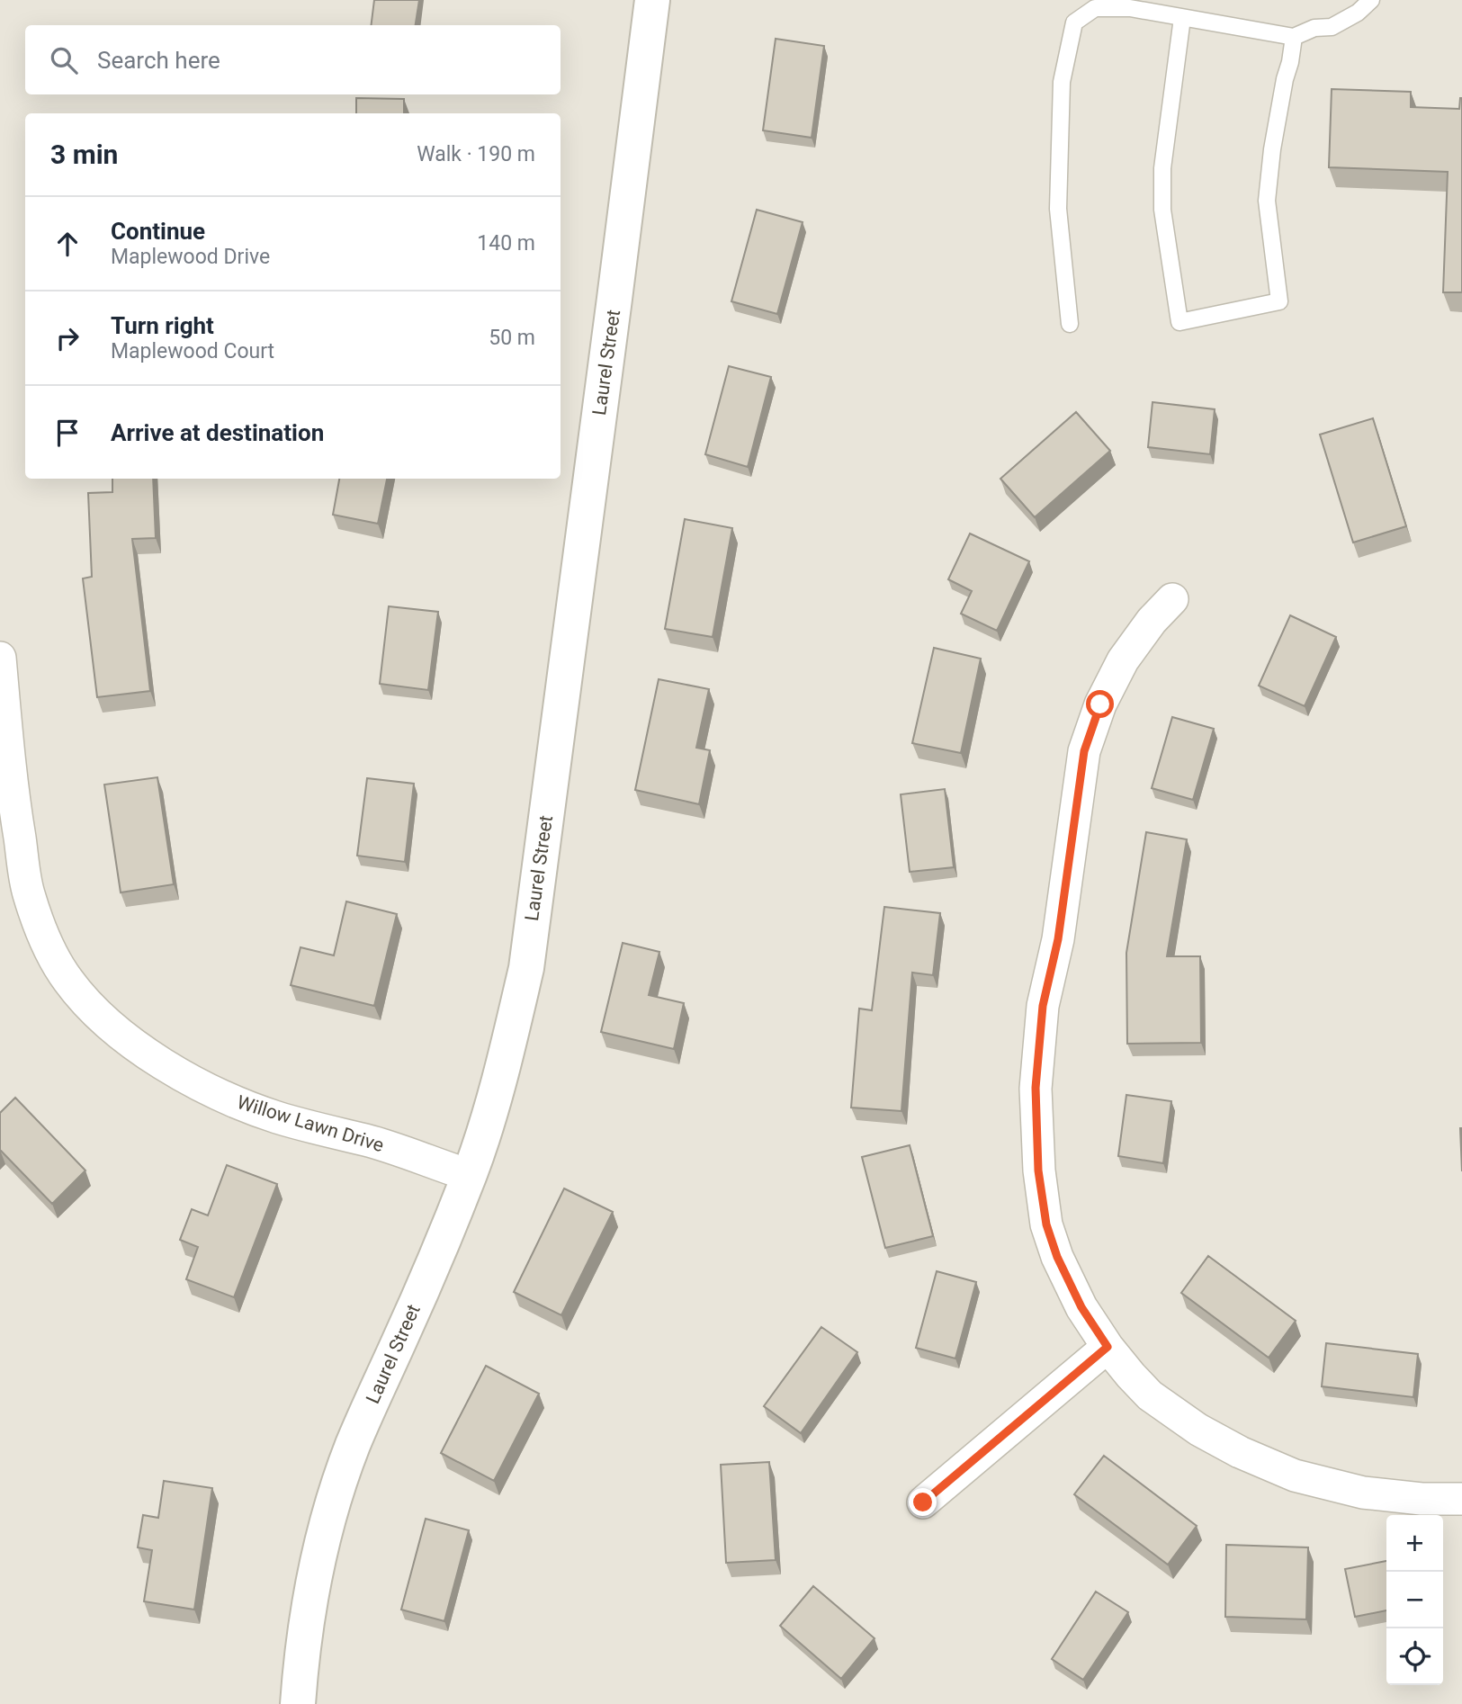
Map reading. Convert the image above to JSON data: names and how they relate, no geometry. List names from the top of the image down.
{
  "streets": {
    "street": ["Laurel Street", "Willow Lawn Drive"]
  },
  "crossings": [
    ["Laurel Street", "Willow Lawn Drive"]
  ],
  "page": {
    "search": "Search here",
    "heading": ["3 min", "Walk · 190 m"],
    "list": [
      ["Continue", "Maplewood Drive", "140 m"],
      ["Turn right", "Maplewood Court", "50 m"],
      "Arrive at destination"
    ],
    "map_buttons": ["+", "−"]
  }
}
